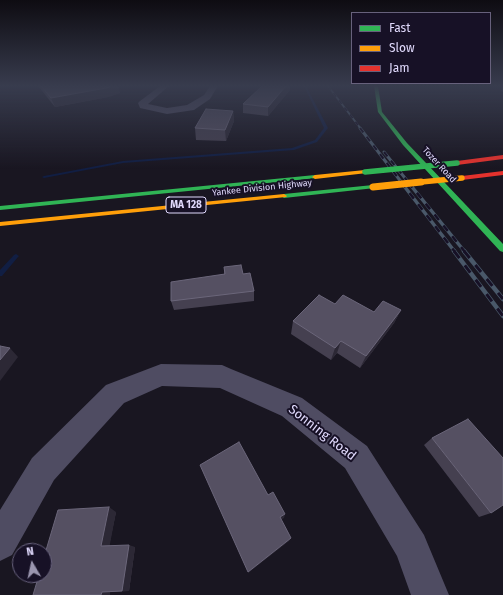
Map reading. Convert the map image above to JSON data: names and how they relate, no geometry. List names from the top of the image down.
{
  "streets": {
    "main road": ["Tozer Road", "Yankee Division Highway", "MA 128"],
    "street": ["Sonning Road"]
  },
  "legend": ["Fast", "Slow", "Jam"],
  "north": "top"
}
